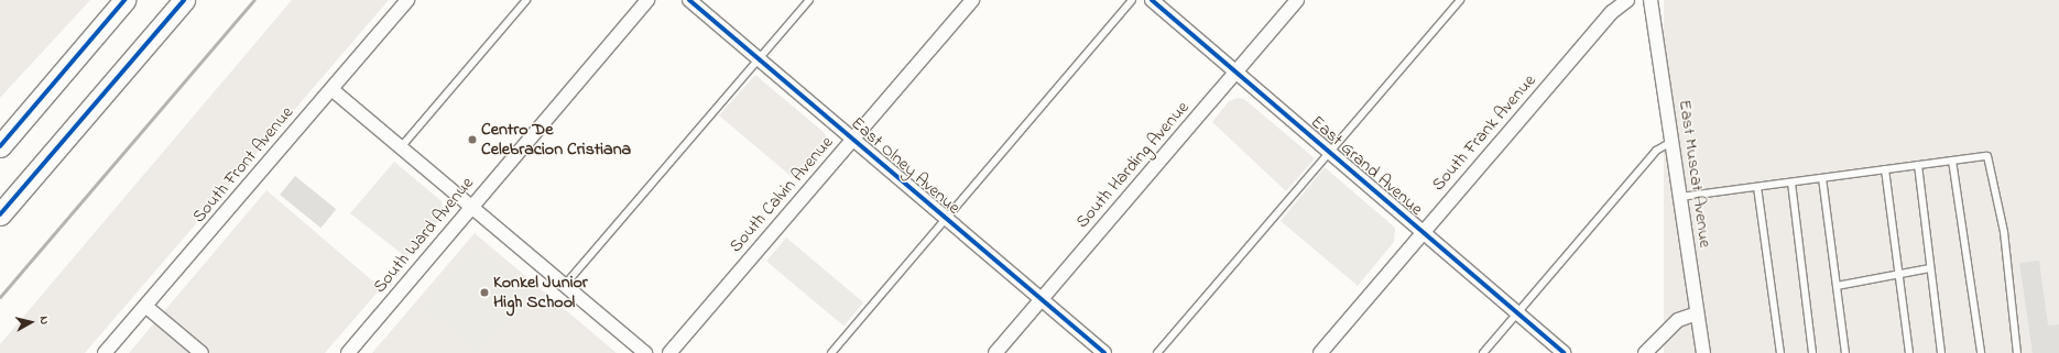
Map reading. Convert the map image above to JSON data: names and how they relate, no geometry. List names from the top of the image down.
{
  "streets": {
    "street": [
      "South Frank Avenue",
      "South Front Avenue",
      "South Harding Avenue",
      "East Olney Avenue",
      "East Grand Avenue",
      "East Muscat Avenue",
      "South Calvin Avenue",
      "South Ward Avenue"
    ]
  },
  "crossings": [
    ["South Frank Avenue", "East Grand Avenue"],
    ["South Harding Avenue", "East Olney Avenue"],
    ["South Harding Avenue", "East Grand Avenue"],
    ["East Olney Avenue", "South Calvin Avenue"]
  ],
  "places": ["Centro De Celebracion Cristiana", "Konkel Junior High School"],
  "north": "right"
}
